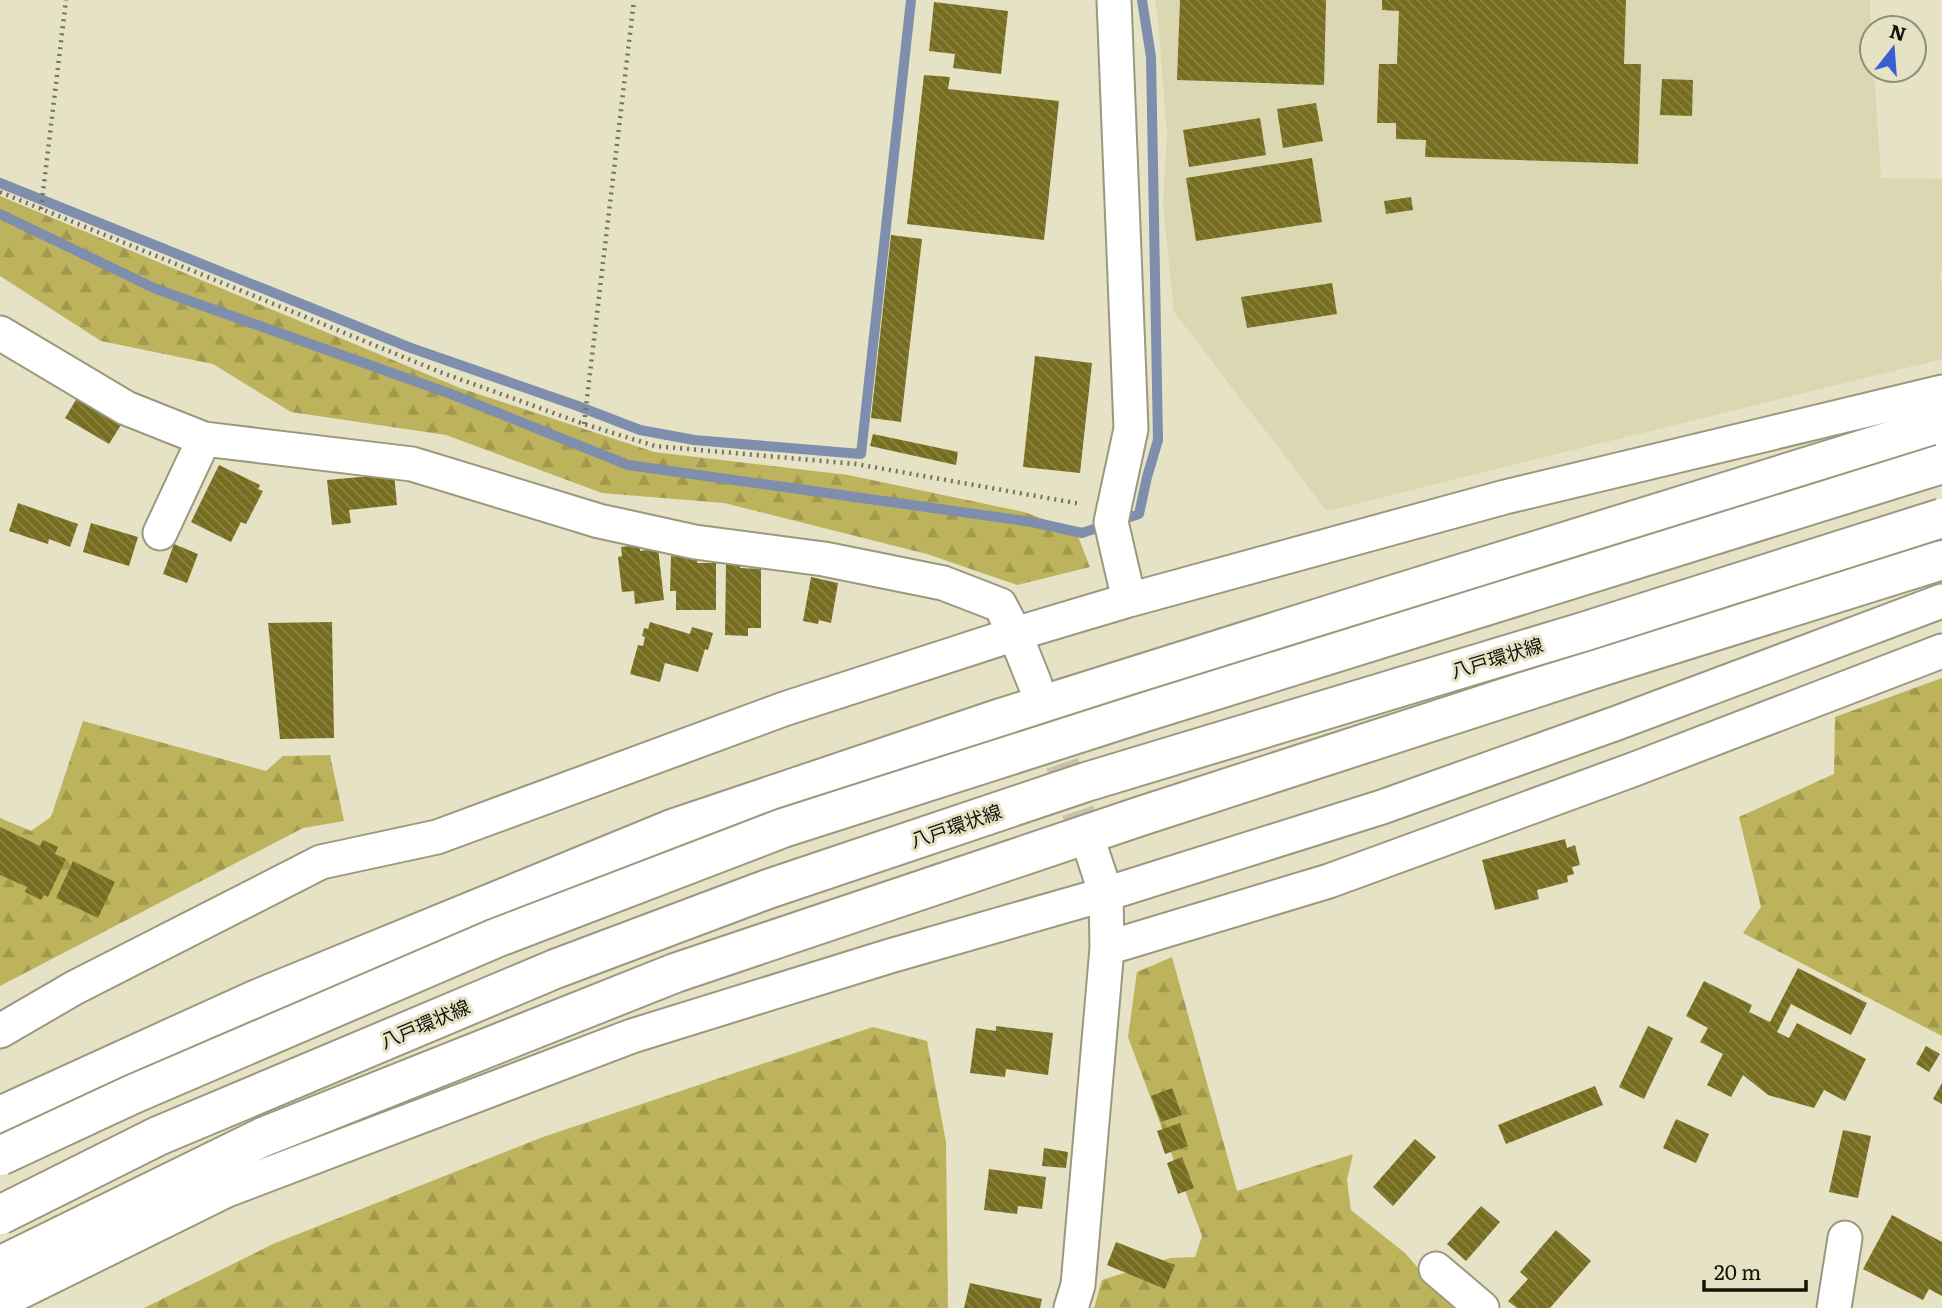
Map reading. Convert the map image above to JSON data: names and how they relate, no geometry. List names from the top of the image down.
{
  "streets": {
    "main road": ["八戸環状線"]
  },
  "scale_bar": "20 m",
  "north": "top"
}
